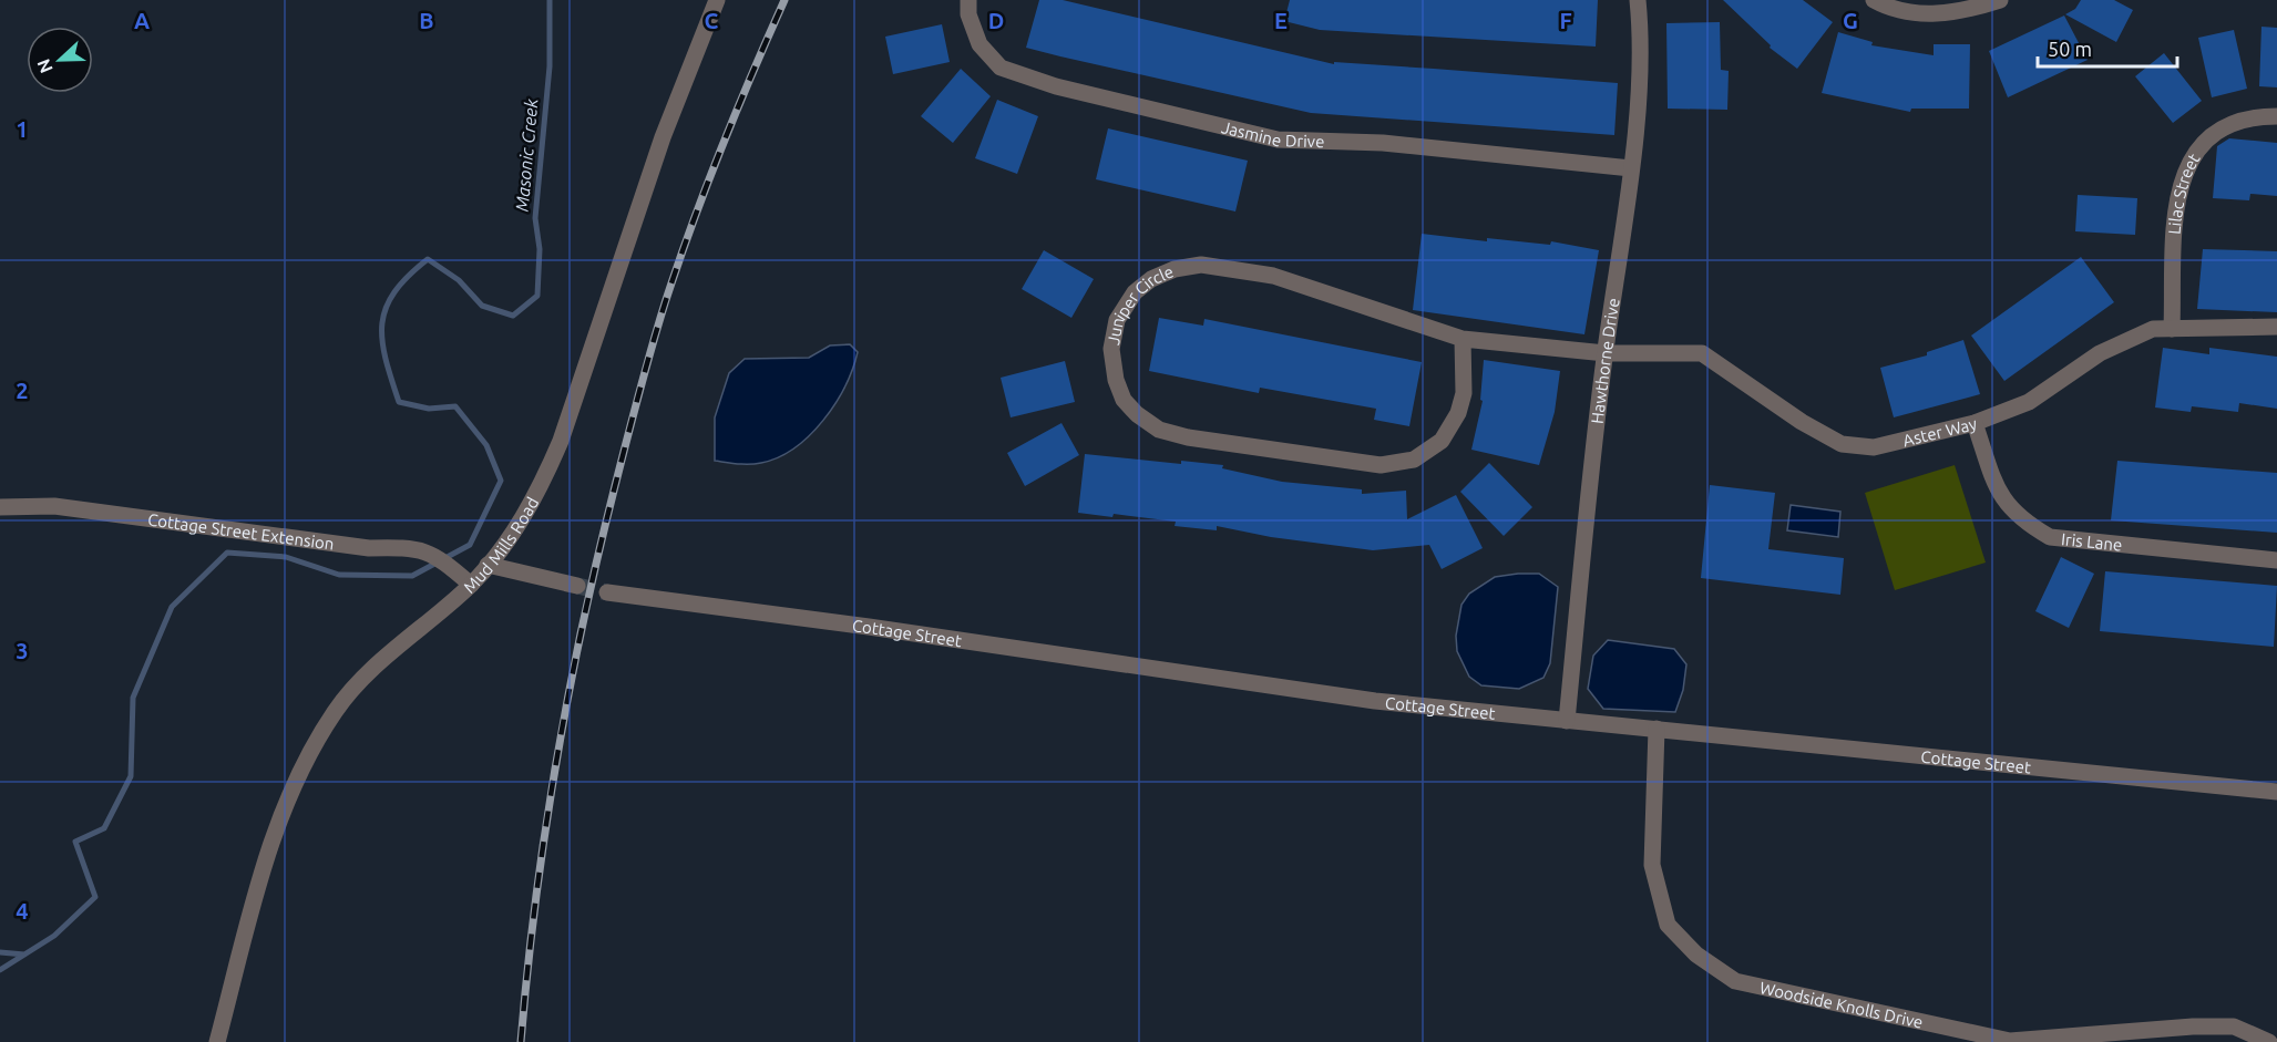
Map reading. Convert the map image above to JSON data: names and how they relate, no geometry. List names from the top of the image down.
{
  "streets": {
    "street": [
      "Jasmine Drive",
      "Lilac Street",
      "Juniper Circle",
      "Hawthorne Drive",
      "Aster Way",
      "Cottage Street Extension",
      "Iris Lane",
      "Mud Mills Road",
      "Cottage Street",
      "Woodside Knolls Drive"
    ]
  },
  "crossings": [
    ["Jasmine Drive", "Hawthorne Drive"],
    ["Lilac Street", "Aster Way"],
    ["Juniper Circle", "Hawthorne Drive"],
    ["Juniper Circle", "Aster Way"],
    ["Hawthorne Drive", "Aster Way"],
    ["Hawthorne Drive", "Cottage Street"],
    ["Aster Way", "Iris Lane"],
    ["Cottage Street Extension", "Mud Mills Road"],
    ["Cottage Street", "Woodside Knolls Drive"]
  ],
  "water": ["Masonic Creek"],
  "scale_bar": "50 m",
  "north": "left",
  "grid": {
    "columns": [
      "A",
      "B",
      "C",
      "D",
      "E",
      "F",
      "G"
    ],
    "rows": [
      "1",
      "2",
      "3",
      "4"
    ]
  }
}
